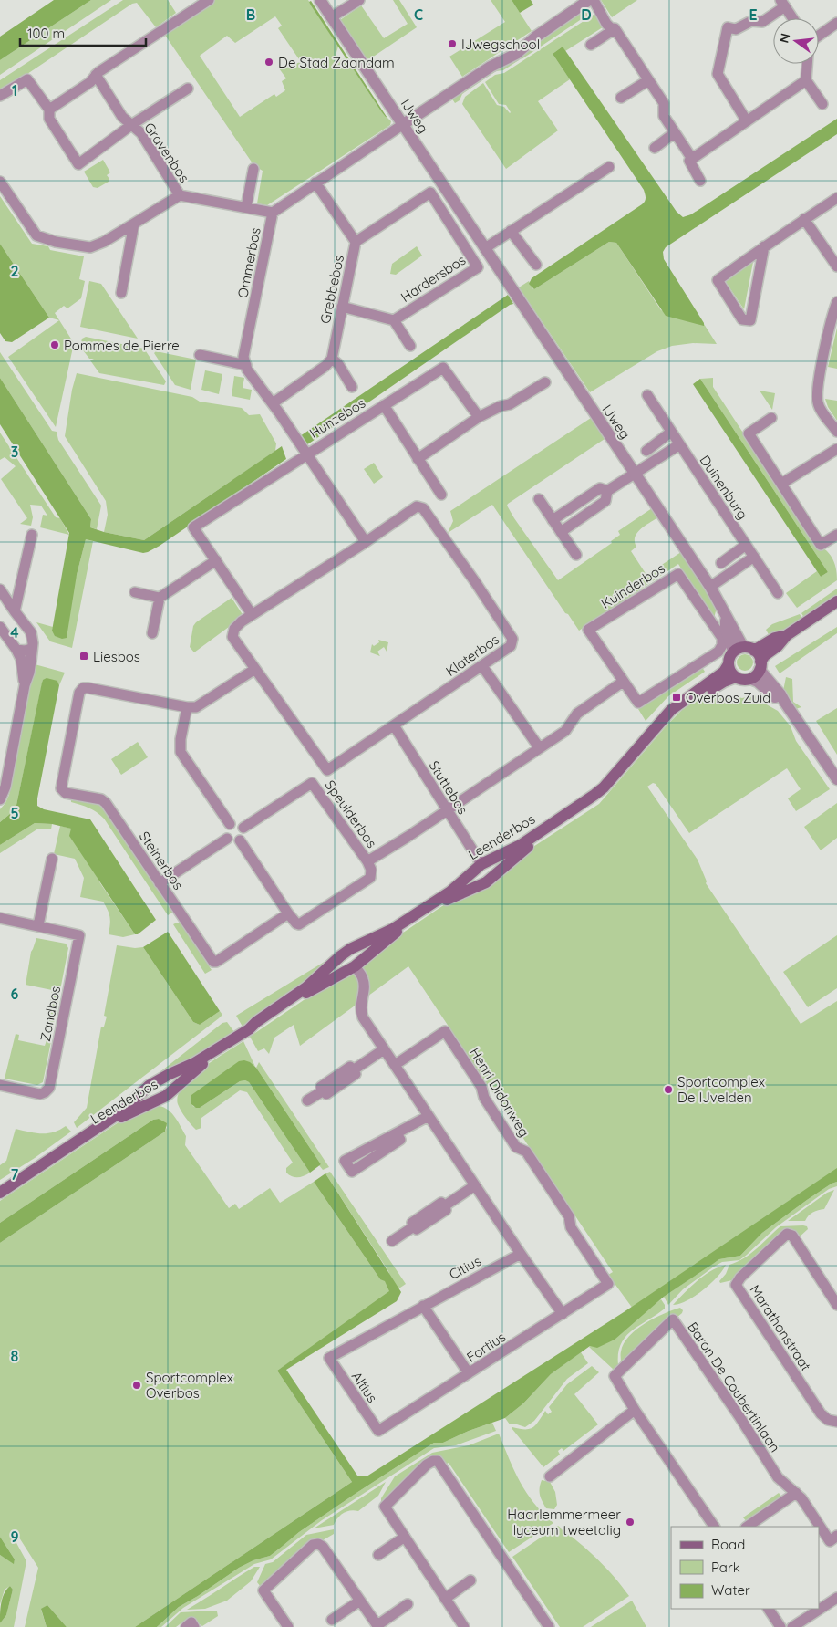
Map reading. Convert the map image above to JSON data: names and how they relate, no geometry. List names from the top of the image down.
{
  "streets": {
    "main road": ["Leenderbos"],
    "street": [
      "IJweg",
      "Gravenbos",
      "Ommerbos",
      "Hardersbos",
      "Grebbebos",
      "Hunzebos",
      "Duinenburg",
      "Kuinderbos",
      "Klaterbos",
      "Stuttebos",
      "Speulderbos",
      "Steinerbos",
      "Zandbos",
      "Henri Didonweg",
      "Citius",
      "Marathonstraat",
      "Fortius",
      "Altius",
      "Baron De Coubertinlaan"
    ]
  },
  "crossings": [
    ["IJweg", "Ommerbos"],
    ["IJweg", "Leenderbos"],
    ["Ommerbos", "Grebbebos"],
    ["Hardersbos", "Grebbebos"],
    ["Klaterbos", "Stuttebos"],
    ["Stuttebos", "Leenderbos"],
    ["Henri Didonweg", "Fortius"],
    ["Citius", "Altius"],
    ["Fortius", "Altius"]
  ],
  "places": {
    "other": [
      "IJwegschool",
      "De Stad Zaandam",
      "Pommes de Pierre",
      "Sportcomplex De IJvelden",
      "Sportcomplex Overbos",
      "Haarlemmermeer lyceum tweetalig"
    ],
    "transit": ["Liesbos", "Overbos Zuid"]
  },
  "legend": ["Road", "Park", "Water"],
  "scale_bar": "100 m",
  "north": "left",
  "grid": {
    "columns": [
      "B",
      "C",
      "D",
      "E"
    ],
    "rows": [
      "1",
      "2",
      "3",
      "4",
      "5",
      "6",
      "7",
      "8",
      "9"
    ]
  }
}
